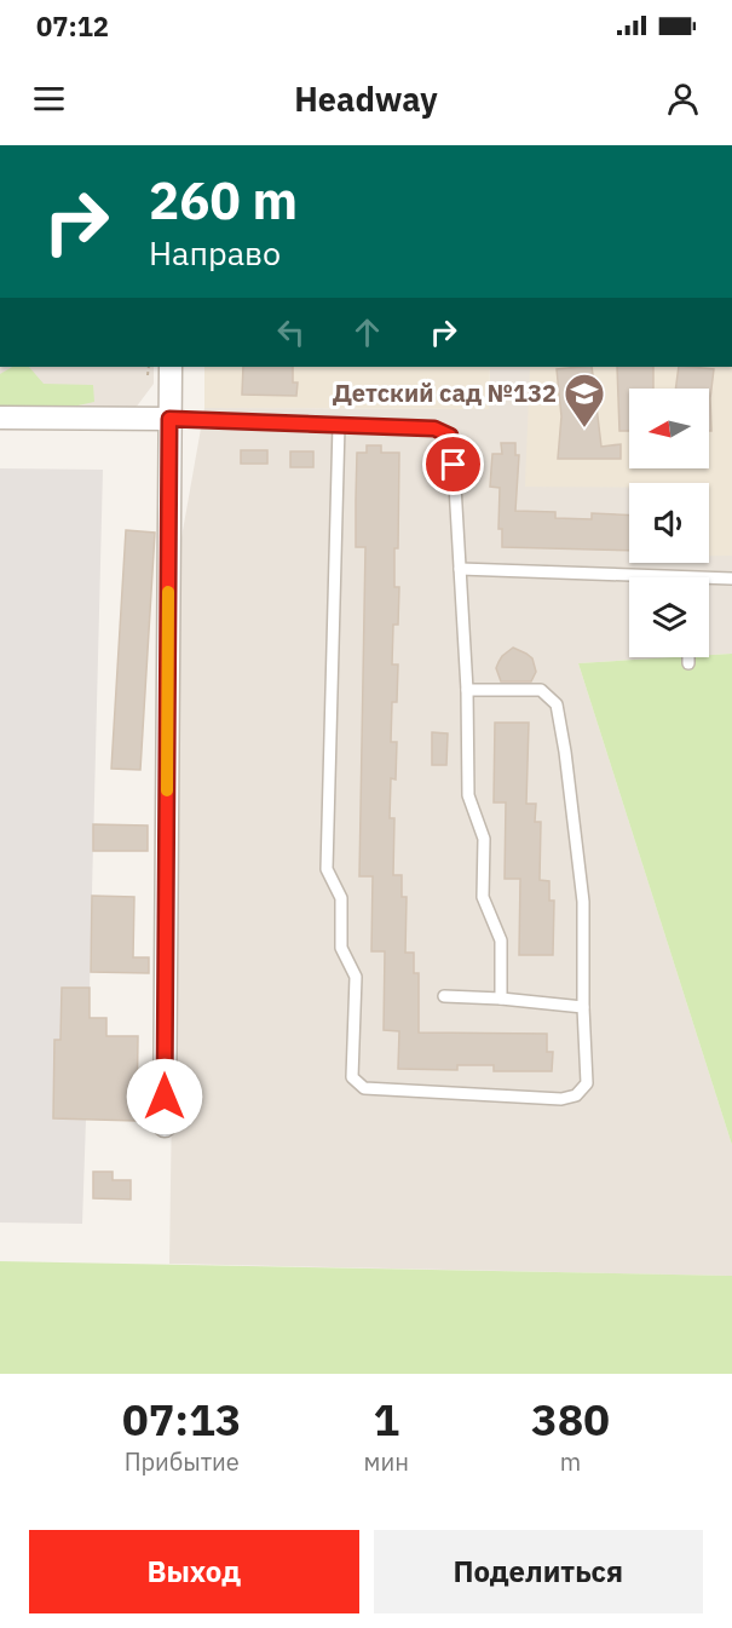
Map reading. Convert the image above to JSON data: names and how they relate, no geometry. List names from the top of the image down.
{
  "places": {
    "school or university": ["Детский сад №132"]
  },
  "north": "left",
  "page": {
    "status": "07:12",
    "header": "Headway",
    "turn": ["260 m", "Направо"],
    "eta": [
      "07:13",
      "Прибытие",
      "1",
      "мин",
      "380",
      "m"
    ],
    "buttons": ["Выход", "Поделиться"]
  }
}
